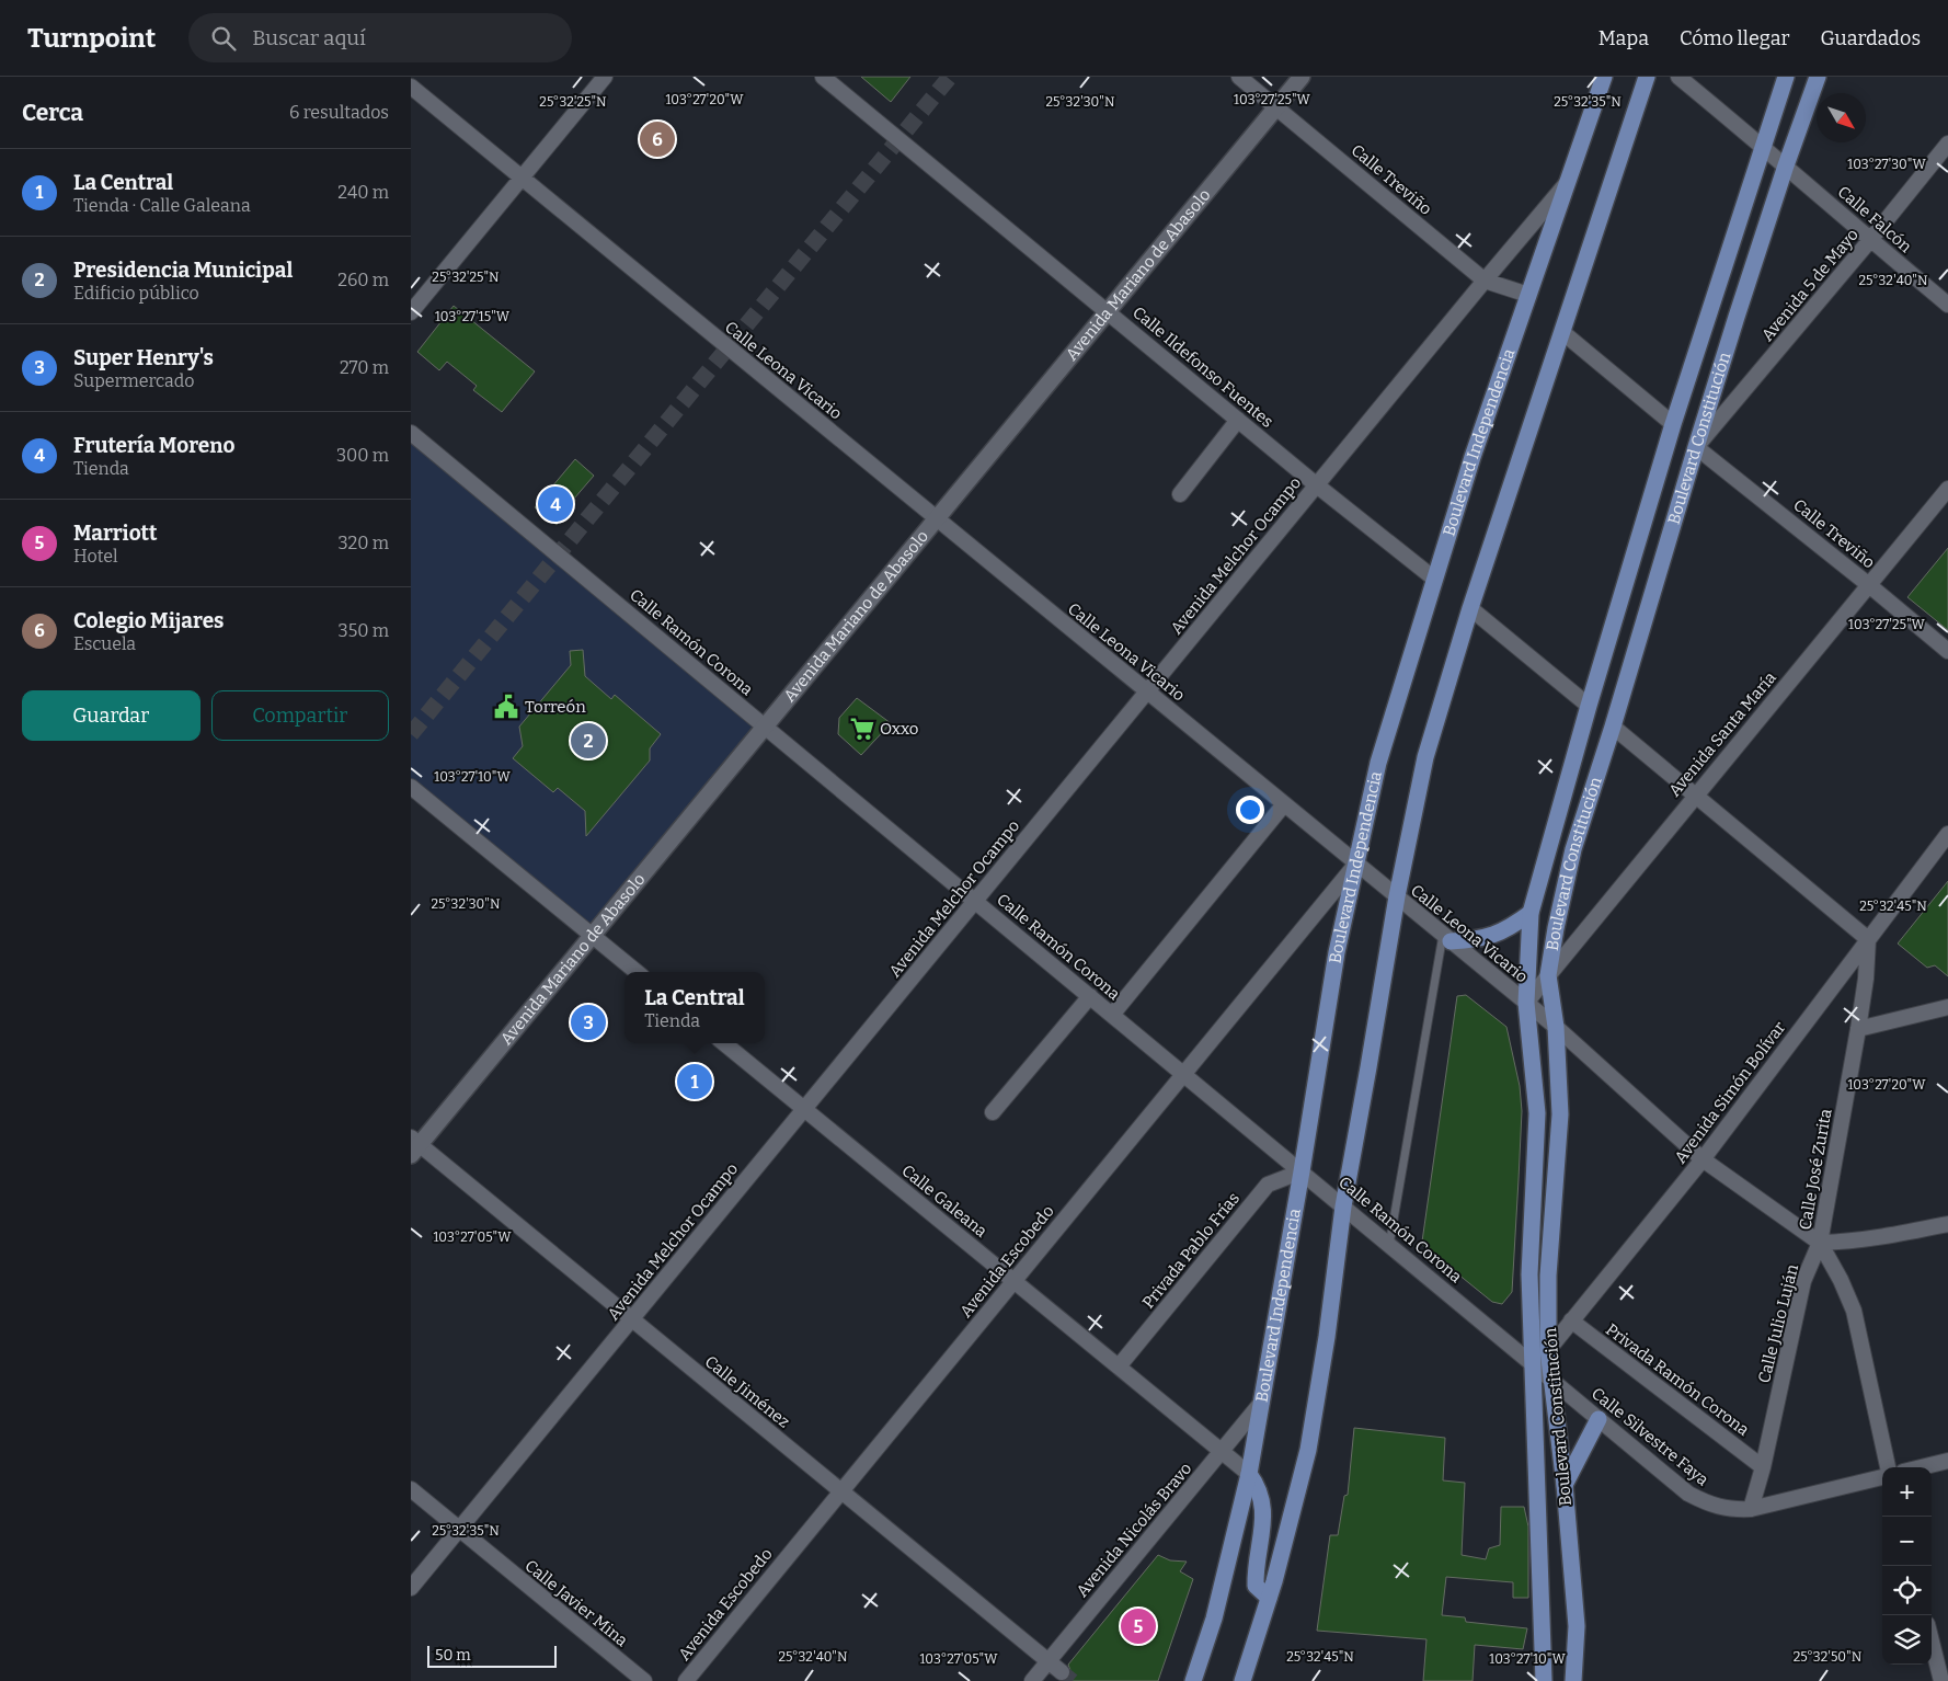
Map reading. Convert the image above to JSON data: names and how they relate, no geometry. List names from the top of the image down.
{
  "streets": {
    "main road": ["Boulevard Constitución", "Boulevard Independencia"],
    "street": [
      "Calle Treviño",
      "Calle Falcón",
      "Avenida Mariano de Abasolo",
      "Avenida 5 de Mayo",
      "Calle Ildefonso Fuentes",
      "Calle Leona Vicario",
      "Avenida Melchor Ocampo",
      "Calle Ramón Corona",
      "Avenida Santa María",
      "Avenida Simón Bolívar",
      "Calle José Zurita",
      "Calle Galeana",
      "Privada Pablo Frías",
      "Avenida Escobedo",
      "Calle Julio Luján",
      "Privada Ramón Corona",
      "Calle Jiménez",
      "Calle Silvestre Faya",
      "Avenida Nicolás Bravo",
      "Calle Javier Mina"
    ]
  },
  "crossings": [
    ["Calle Treviño", "Avenida Mariano de Abasolo"],
    ["Calle Treviño", "Avenida 5 de Mayo"],
    ["Calle Treviño", "Boulevard Constitución"],
    ["Calle Treviño", "Boulevard Independencia"],
    ["Calle Treviño", "Avenida Melchor Ocampo"],
    ["Calle Treviño", "Avenida Santa María"],
    ["Calle Falcón", "Avenida 5 de Mayo"],
    ["Calle Falcón", "Boulevard Constitución"],
    ["Avenida Mariano de Abasolo", "Calle Ildefonso Fuentes"],
    ["Avenida Mariano de Abasolo", "Calle Leona Vicario"],
    ["Avenida Mariano de Abasolo", "Calle Ramón Corona"],
    ["Avenida Mariano de Abasolo", "Calle Jiménez"],
    ["Avenida 5 de Mayo", "Boulevard Constitución"],
    ["Calle Ildefonso Fuentes", "Boulevard Independencia"],
    ["Calle Ildefonso Fuentes", "Avenida Melchor Ocampo"],
    ["Calle Leona Vicario", "Boulevard Constitución"],
    ["Calle Leona Vicario", "Boulevard Independencia"],
    ["Calle Leona Vicario", "Avenida Melchor Ocampo"],
    ["Calle Leona Vicario", "Avenida Santa María"],
    ["Calle Leona Vicario", "Avenida Simón Bolívar"],
    ["Calle Leona Vicario", "Calle José Zurita"],
    ["Calle Leona Vicario", "Avenida Escobedo"],
    ["Calle Leona Vicario", "Calle Julio Luján"],
    ["Boulevard Constitución", "Calle Ramón Corona"],
    ["Boulevard Constitución", "Avenida Santa María"],
    ["Boulevard Constitución", "Avenida Simón Bolívar"],
    ["Boulevard Constitución", "Calle Silvestre Faya"],
    ["Boulevard Independencia", "Avenida Melchor Ocampo"],
    ["Boulevard Independencia", "Calle Ramón Corona"],
    ["Boulevard Independencia", "Calle Galeana"],
    ["Boulevard Independencia", "Privada Pablo Frías"],
    ["Boulevard Independencia", "Avenida Escobedo"],
    ["Boulevard Independencia", "Avenida Nicolás Bravo"],
    ["Avenida Melchor Ocampo", "Calle Ramón Corona"],
    ["Avenida Melchor Ocampo", "Calle Galeana"],
    ["Avenida Melchor Ocampo", "Calle Jiménez"],
    ["Avenida Melchor Ocampo", "Calle Javier Mina"],
    ["Calle Ramón Corona", "Avenida Simón Bolívar"],
    ["Calle Ramón Corona", "Privada Pablo Frías"],
    ["Calle Ramón Corona", "Avenida Escobedo"],
    ["Calle Ramón Corona", "Calle Silvestre Faya"],
    ["Avenida Simón Bolívar", "Calle José Zurita"],
    ["Avenida Simón Bolívar", "Privada Ramón Corona"],
    ["Avenida Simón Bolívar", "Calle Silvestre Faya"],
    ["Calle José Zurita", "Calle Julio Luján"],
    ["Calle Galeana", "Privada Pablo Frías"],
    ["Calle Galeana", "Avenida Escobedo"],
    ["Calle Galeana", "Avenida Nicolás Bravo"],
    ["Avenida Escobedo", "Calle Jiménez"],
    ["Calle Julio Luján", "Privada Ramón Corona"],
    ["Calle Julio Luján", "Calle Silvestre Faya"],
    ["Calle Jiménez", "Avenida Nicolás Bravo"]
  ],
  "places": {
    "public building": ["Torreón"],
    "supermarket": ["Oxxo"]
  },
  "scale_bar": "50 m",
  "north": "bottom right",
  "page": {
    "header": "Turnpoint",
    "search": "Buscar aquí",
    "nav": ["Mapa", "Cómo llegar", "Guardados"],
    "heading": ["Cerca", "6 resultados"],
    "pins": [
      "6",
      "4",
      "2",
      "3",
      "1",
      "5"
    ],
    "list": [
      {
        "mark": "1",
        "name": "La Central",
        "note": "Tienda · Calle Galeana",
        "value": "240 m"
      },
      {
        "mark": "2",
        "name": "Presidencia Municipal",
        "note": "Edificio público",
        "value": "260 m"
      },
      {
        "mark": "3",
        "name": "Super Henry's",
        "note": "Supermercado",
        "value": "270 m"
      },
      {
        "mark": "4",
        "name": "Frutería Moreno",
        "note": "Tienda",
        "value": "300 m"
      },
      {
        "mark": "5",
        "name": "Marriott",
        "note": "Hotel",
        "value": "320 m"
      },
      {
        "mark": "6",
        "name": "Colegio Mijares",
        "note": "Escuela",
        "value": "350 m"
      }
    ],
    "buttons": ["Guardar", "Compartir"],
    "popup": ["La Central", "Tienda"],
    "map_buttons": ["+", "−"],
    "scale": "50 m"
  },
  "coordinates": [
    "103°27'20\"W",
    "103°27'25\"W",
    "25°32'25\"N",
    "25°32'30\"N",
    "25°32'35\"N",
    "103°27'30\"W",
    "25°32'40\"N",
    "103°27'15\"W",
    "103°27'10\"W",
    "25°32'45\"N",
    "103°27'05\"W",
    "25°32'50\"N"
  ]
}
